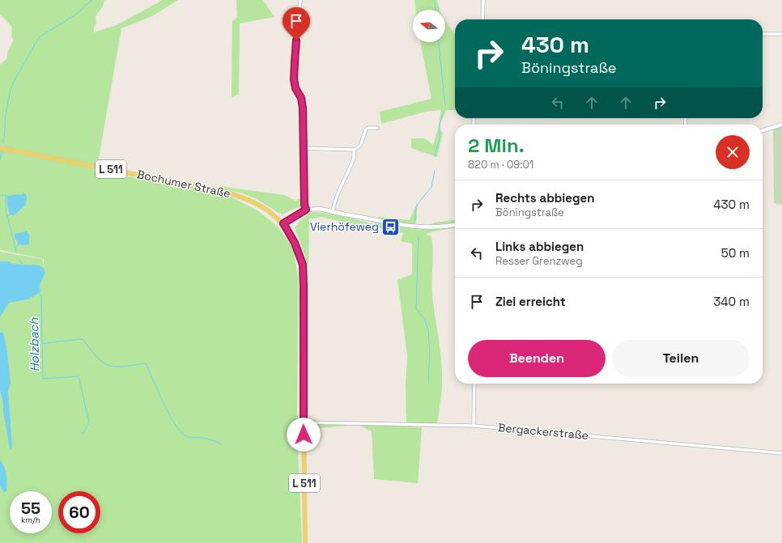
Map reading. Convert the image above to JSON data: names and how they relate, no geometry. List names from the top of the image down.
{
  "streets": {
    "main road": ["L 511", "Bochumer Straße"],
    "street": ["Bergackerstraße"]
  },
  "crossings": [
    ["L 511", "Bochumer Straße"],
    ["L 511", "Bergackerstraße"]
  ],
  "water": ["Holzbach"],
  "places": {
    "bus stop": ["Vierhöfeweg"]
  },
  "north": "left",
  "page": {
    "turn": ["430 m", "Böningstraße"],
    "heading": ["2 Min.", "820 m · 09:01"],
    "list": [
      {
        "name": "Rechts abbiegen",
        "note": "Böningstraße",
        "value": "430 m"
      },
      {
        "name": "Links abbiegen",
        "note": "Resser Grenzweg",
        "value": "50 m"
      },
      {
        "name": "Ziel erreicht",
        "value": "340 m"
      }
    ],
    "buttons": ["Beenden", "Teilen"],
    "speed": "55 km/h",
    "limit": "60"
  }
}
